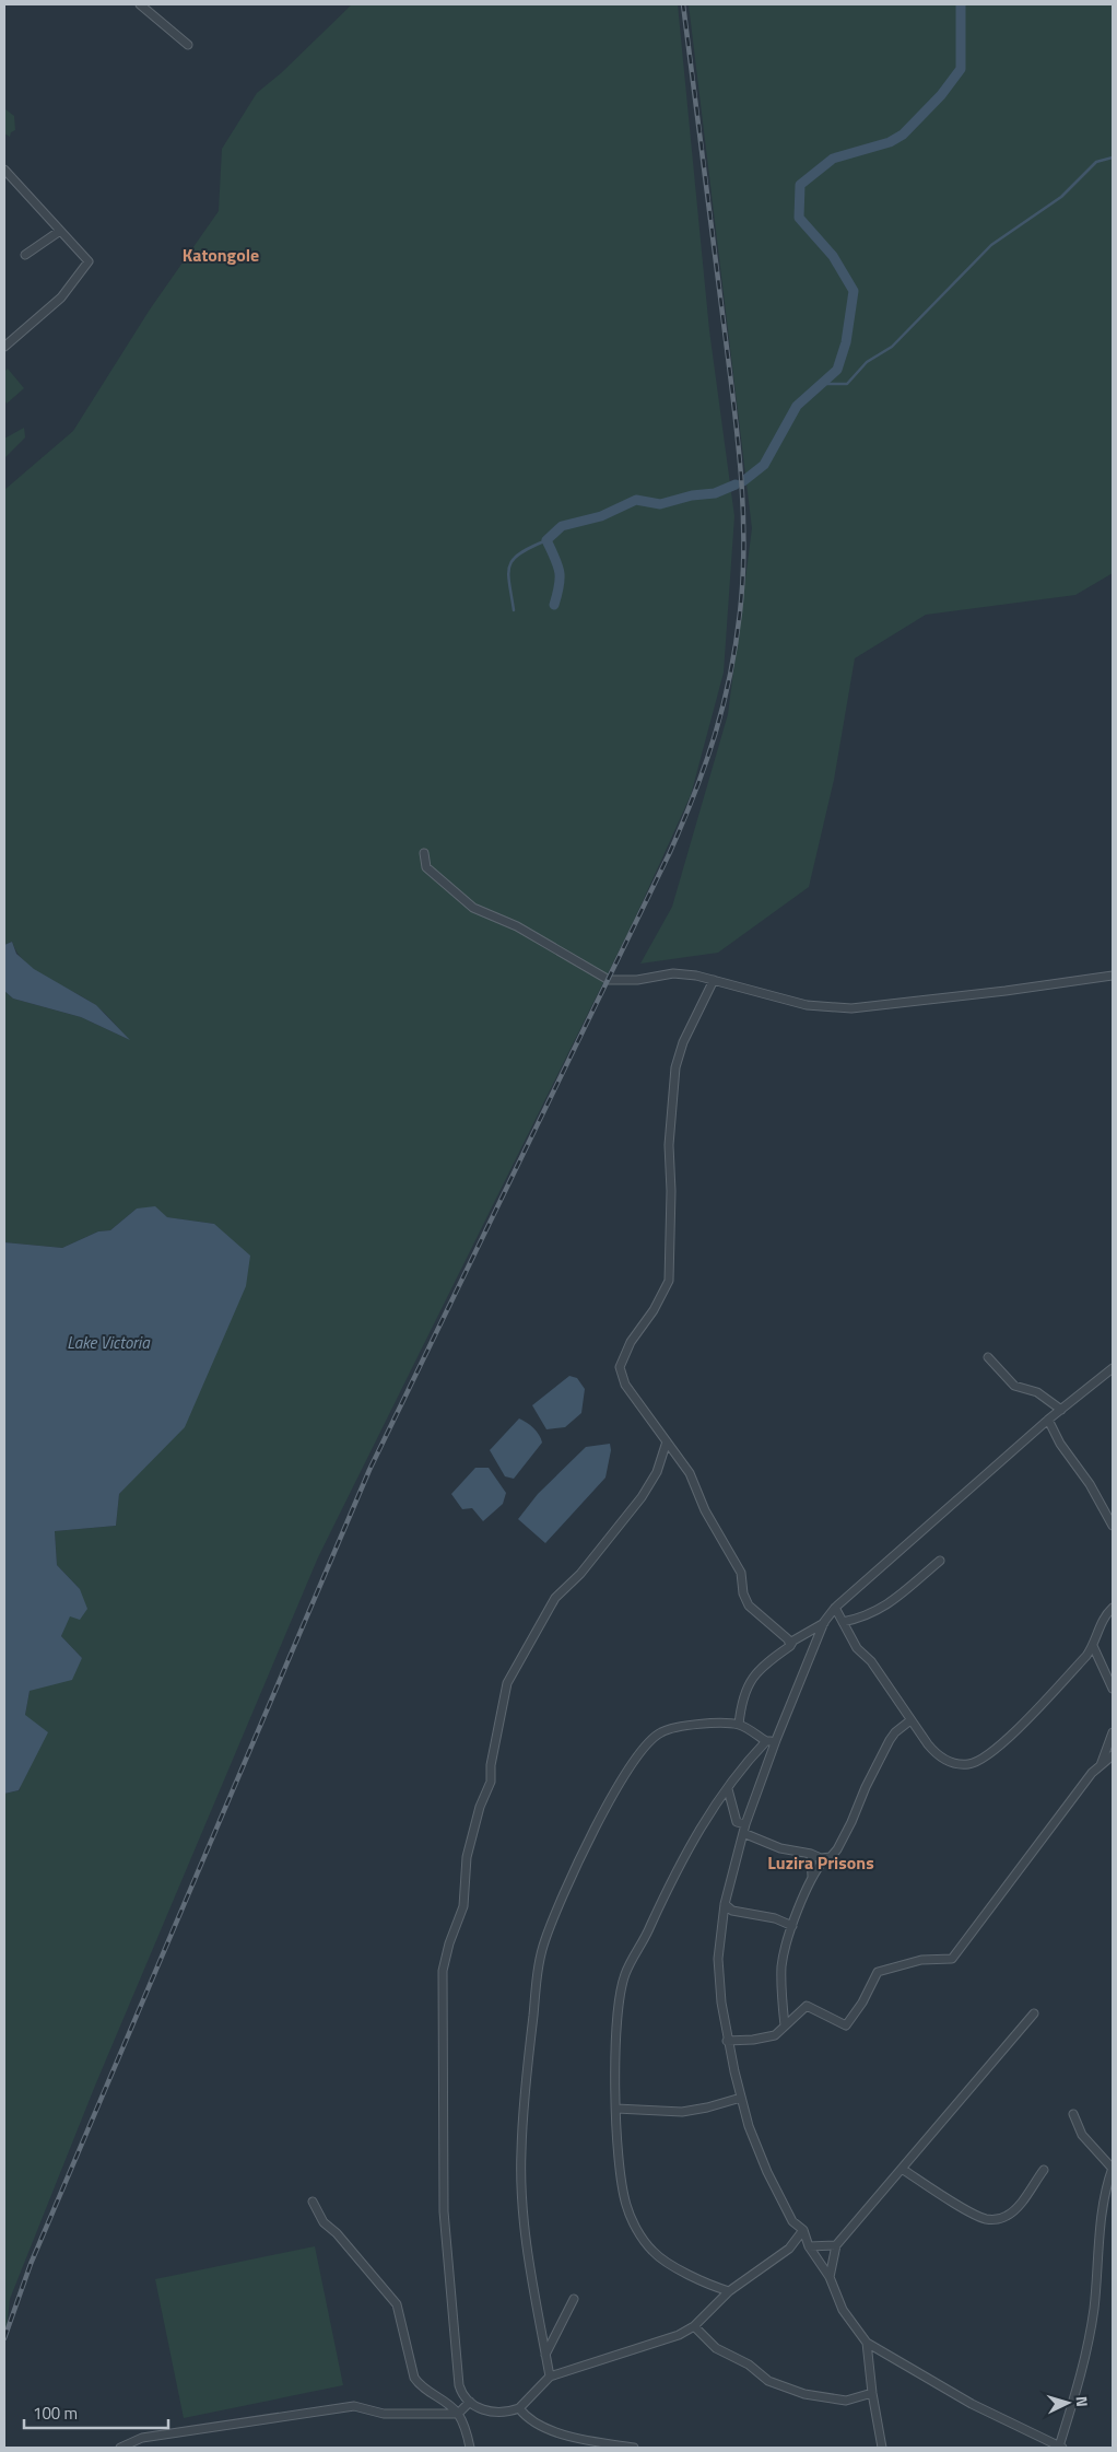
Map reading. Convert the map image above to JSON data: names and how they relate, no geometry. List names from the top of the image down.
{
  "districts": ["Katongole", "Luzira Prisons"],
  "water": ["Lake Victoria"],
  "scale_bar": "100 m",
  "north": "right"
}
